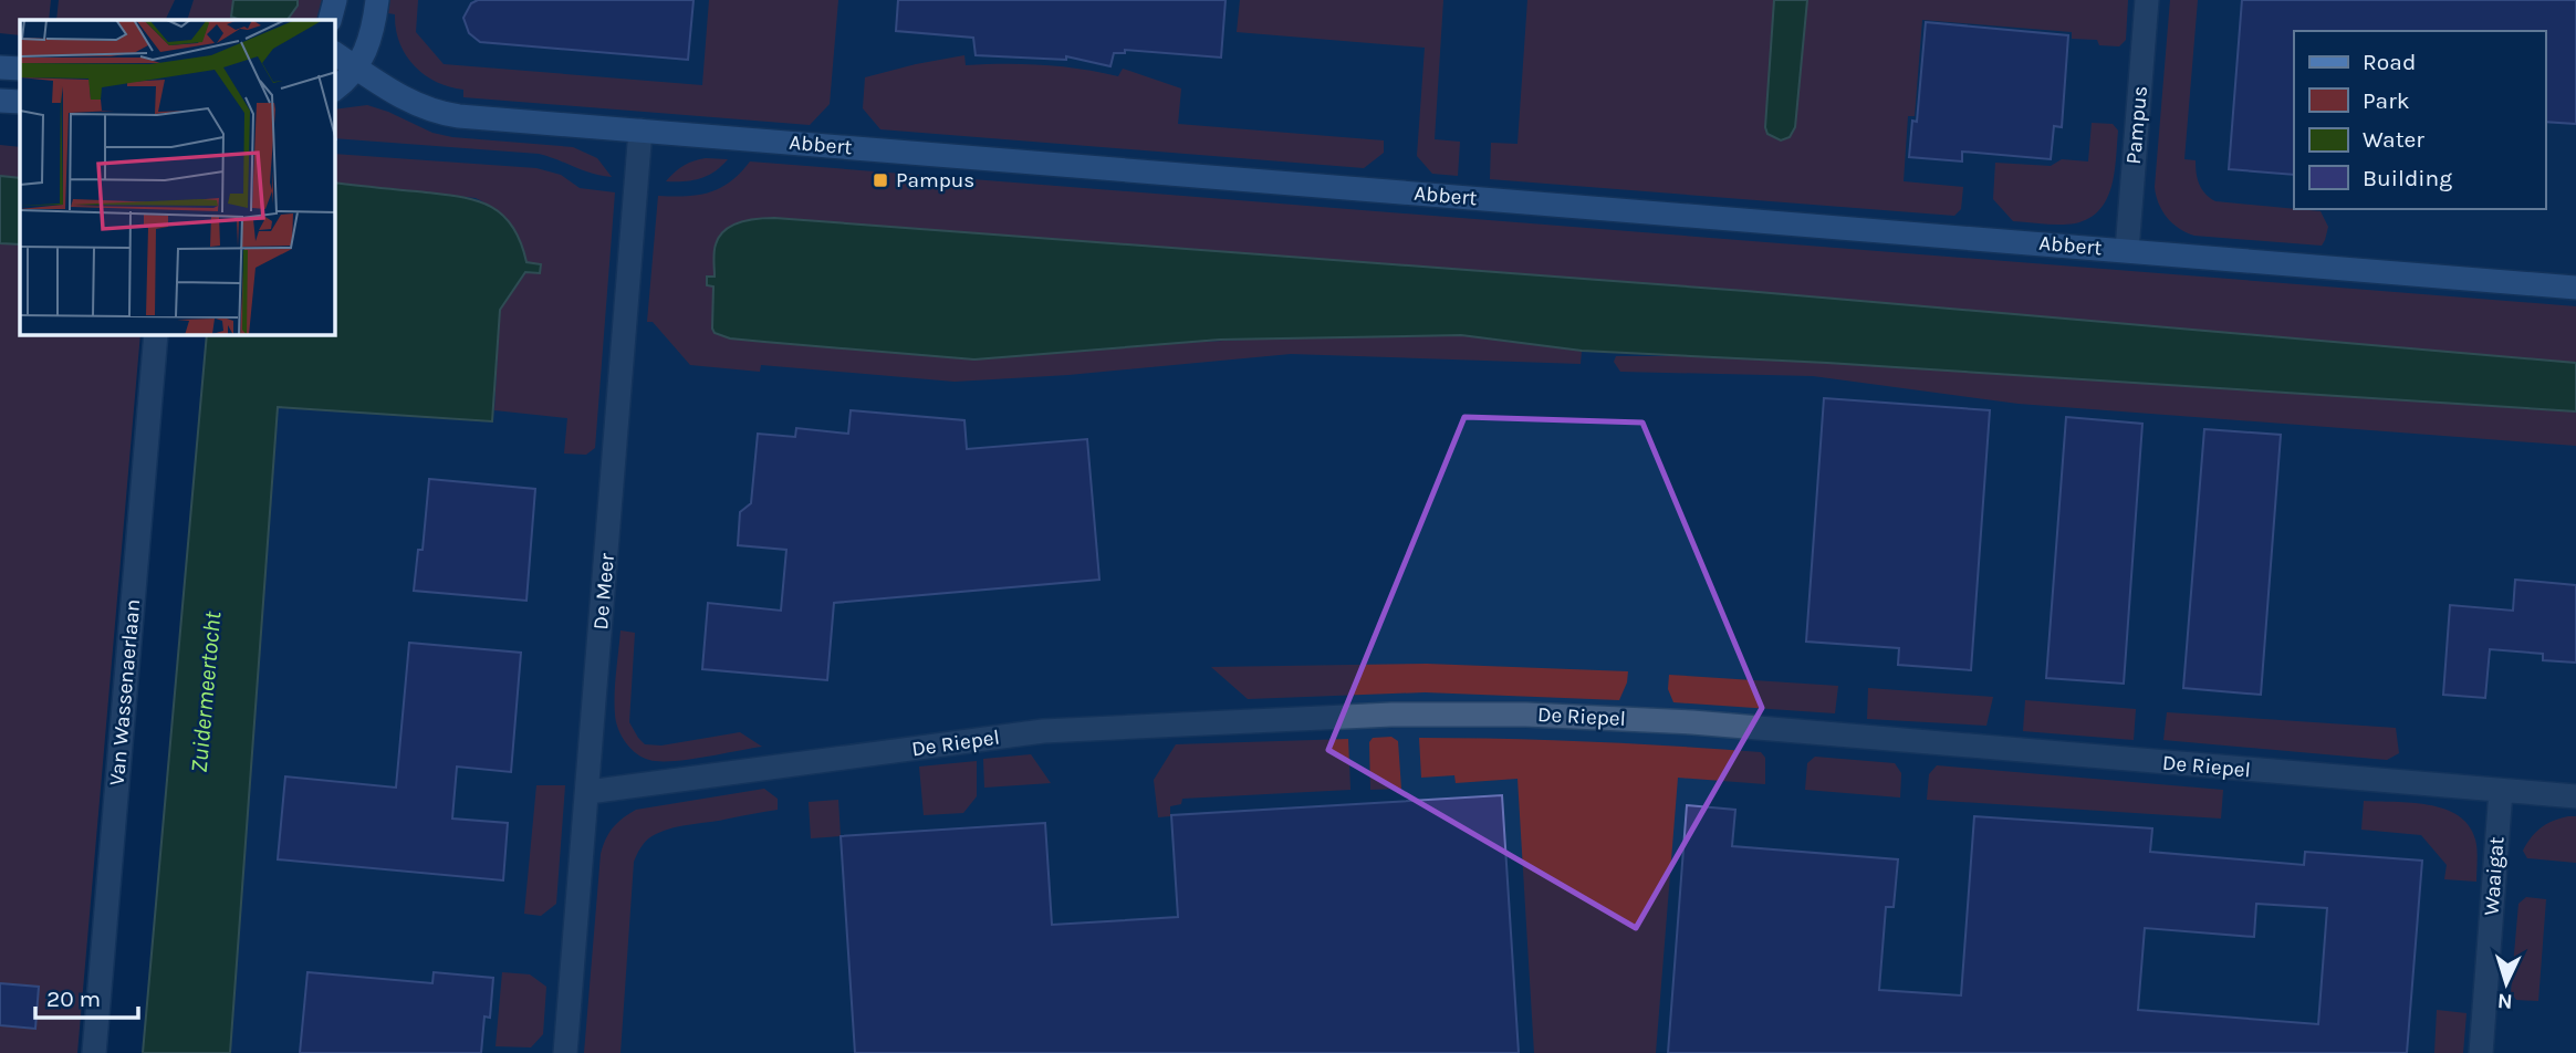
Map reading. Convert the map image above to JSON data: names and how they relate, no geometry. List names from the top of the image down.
{
  "streets": {
    "street": [
      "Pampus",
      "Abbert",
      "De Meer",
      "Van Wassenaerlaan",
      "De Riepel",
      "Waaigat"
    ]
  },
  "crossings": [
    ["Pampus", "Abbert"],
    ["Abbert", "De Meer"],
    ["De Meer", "De Riepel"],
    ["De Riepel", "Waaigat"]
  ],
  "water": ["Zuidermeertocht"],
  "places": {
    "transit": ["Pampus"]
  },
  "legend": [
    "Road",
    "Park",
    "Water",
    "Building"
  ],
  "scale_bar": "20 m",
  "north": "bottom"
}
